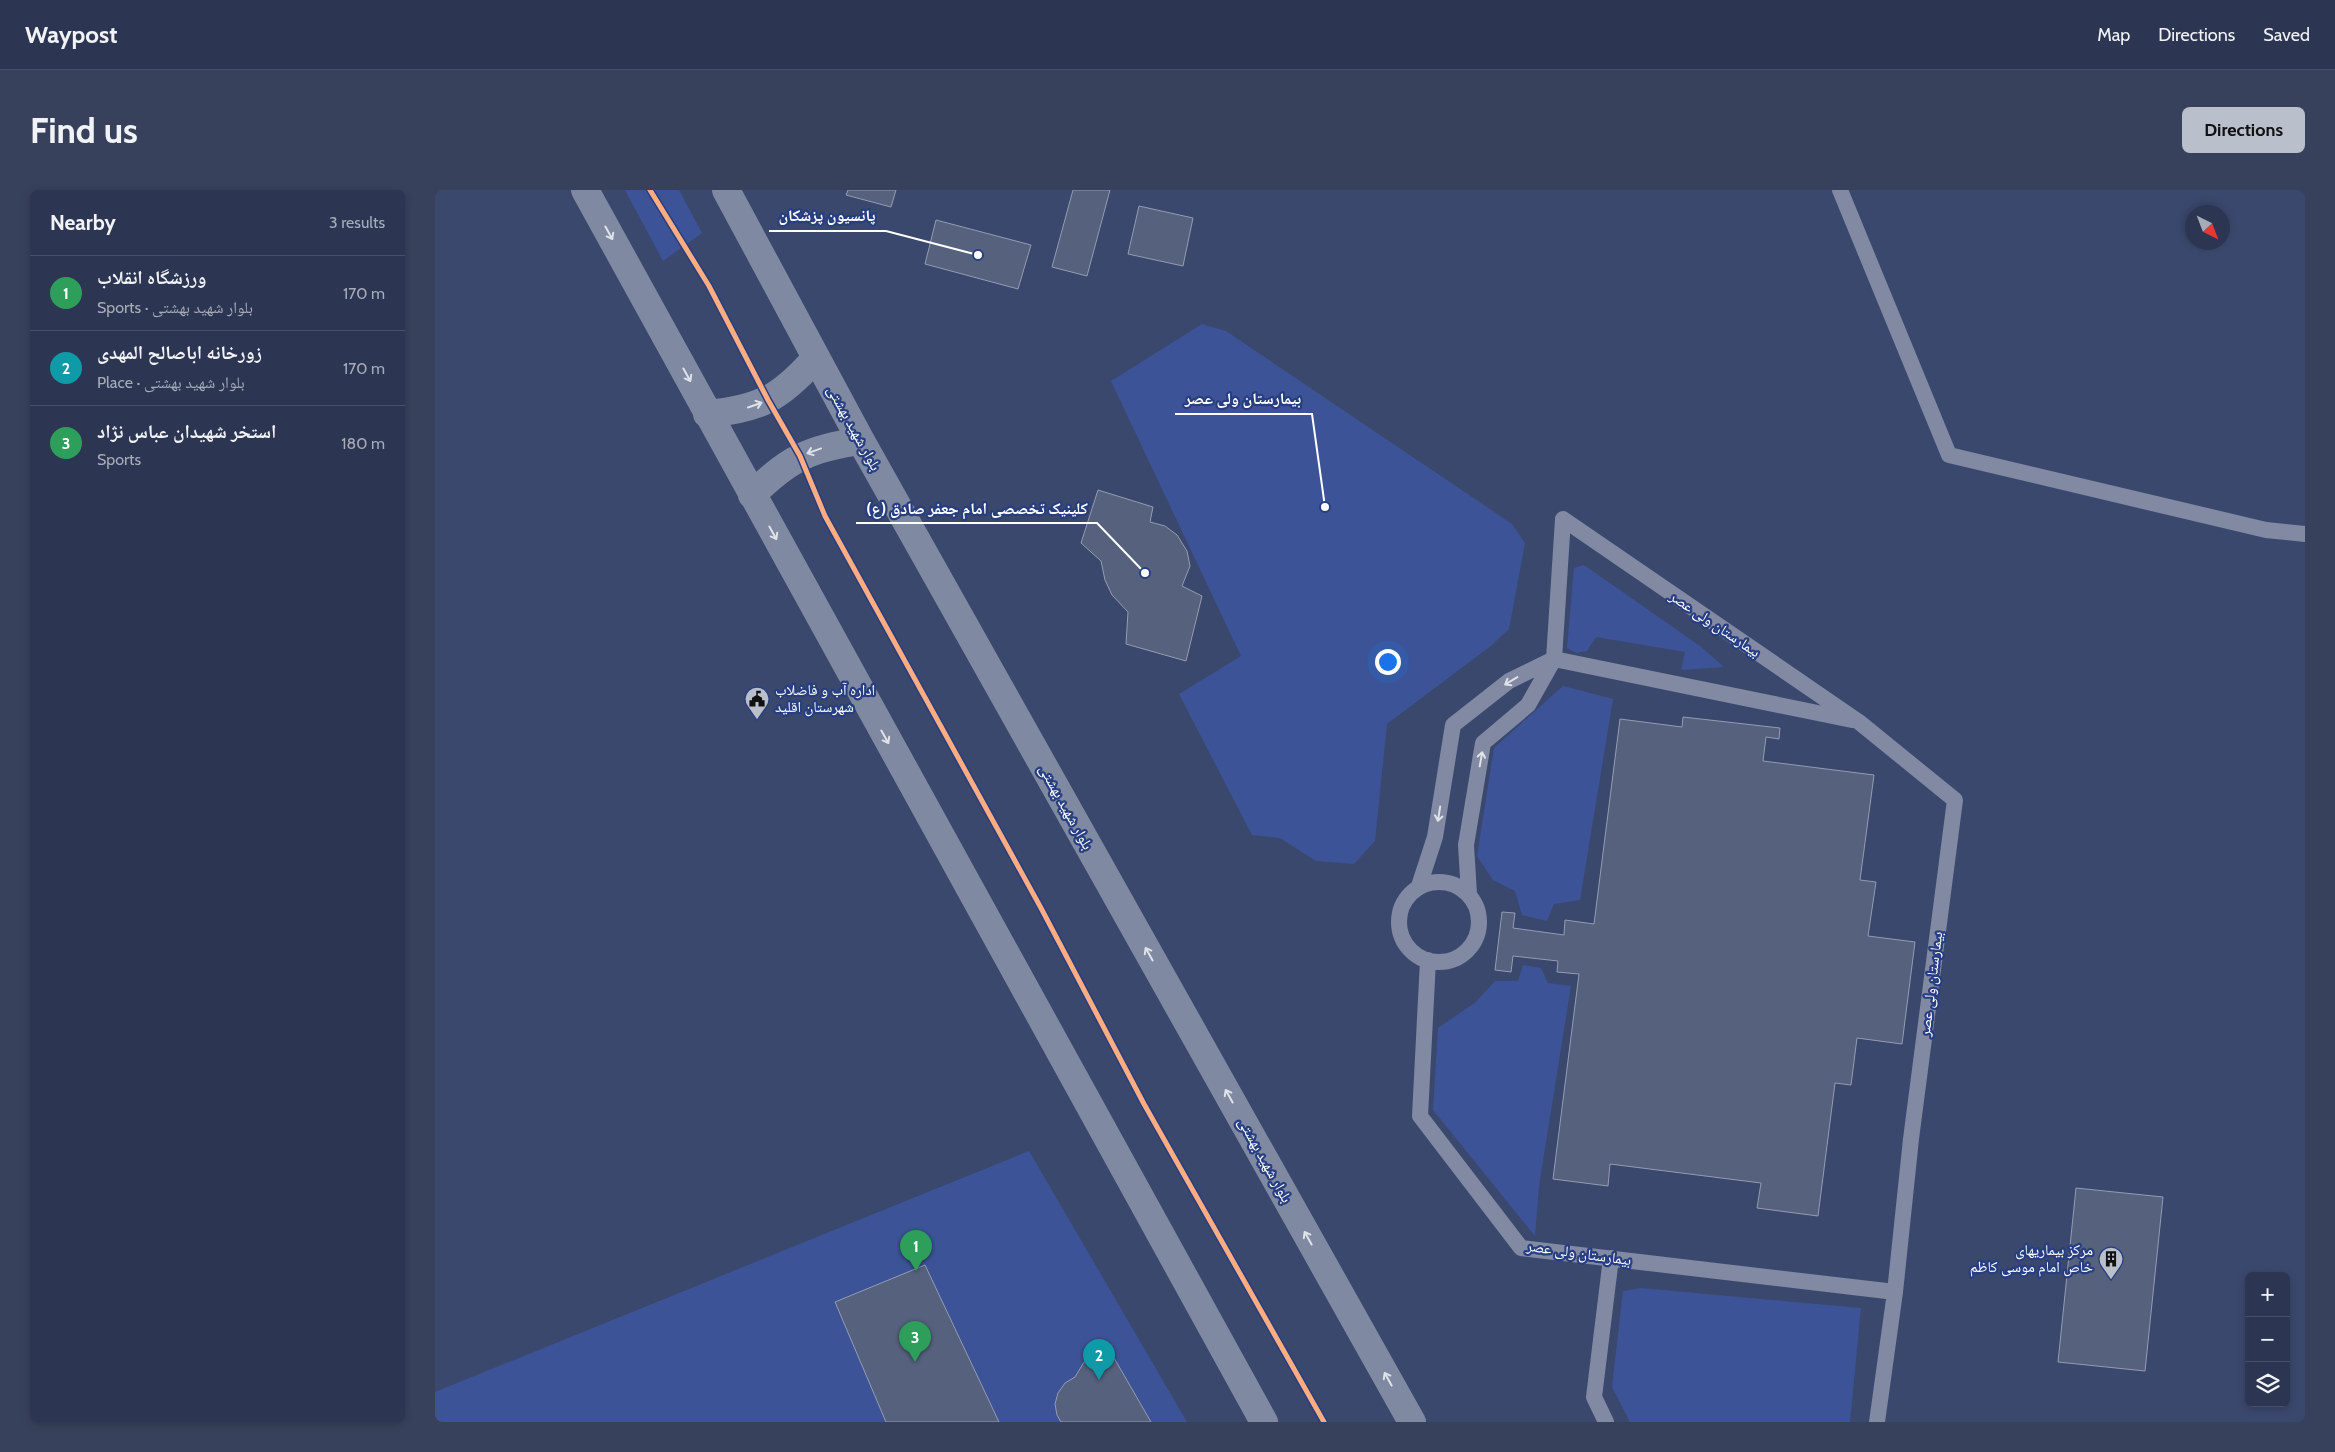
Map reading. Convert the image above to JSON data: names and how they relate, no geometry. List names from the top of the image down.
{
  "streets": {
    "main road": ["بلوار شهید بهشتی"],
    "lane": ["بیمارستان ولی عصر"]
  },
  "places": {
    "other": ["پانسیون پزشکان", "بیمارستان ولی عصر", "کلینیک تخصصی امام جعفر صادق (ع)"],
    "public building": ["اداره آب و فاضلاب شهرستان اقلید"],
    "building": ["مرکز بیماریهای خاص امام موسی کاظم"]
  },
  "north": "bottom right",
  "page": {
    "header": "Waypost",
    "nav": ["Map", "Directions", "Saved"],
    "buttons": "Directions",
    "title": "Find us",
    "heading": ["Nearby", "3 results"],
    "list": [
      {
        "mark": "1",
        "name": "ورزشگاه انقلاب",
        "note": "Sports · بلوار شهید بهشتی",
        "value": "170 m"
      },
      {
        "mark": "2",
        "name": "زورخانه اباصالح المهدی",
        "note": "Place · بلوار شهید بهشتی",
        "value": "170 m"
      },
      {
        "mark": "3",
        "name": "استخر شهیدان عباس نژاد",
        "note": "Sports",
        "value": "180 m"
      }
    ],
    "pins": ["1", "3", "2"],
    "map_buttons": ["+", "−"]
  }
}
